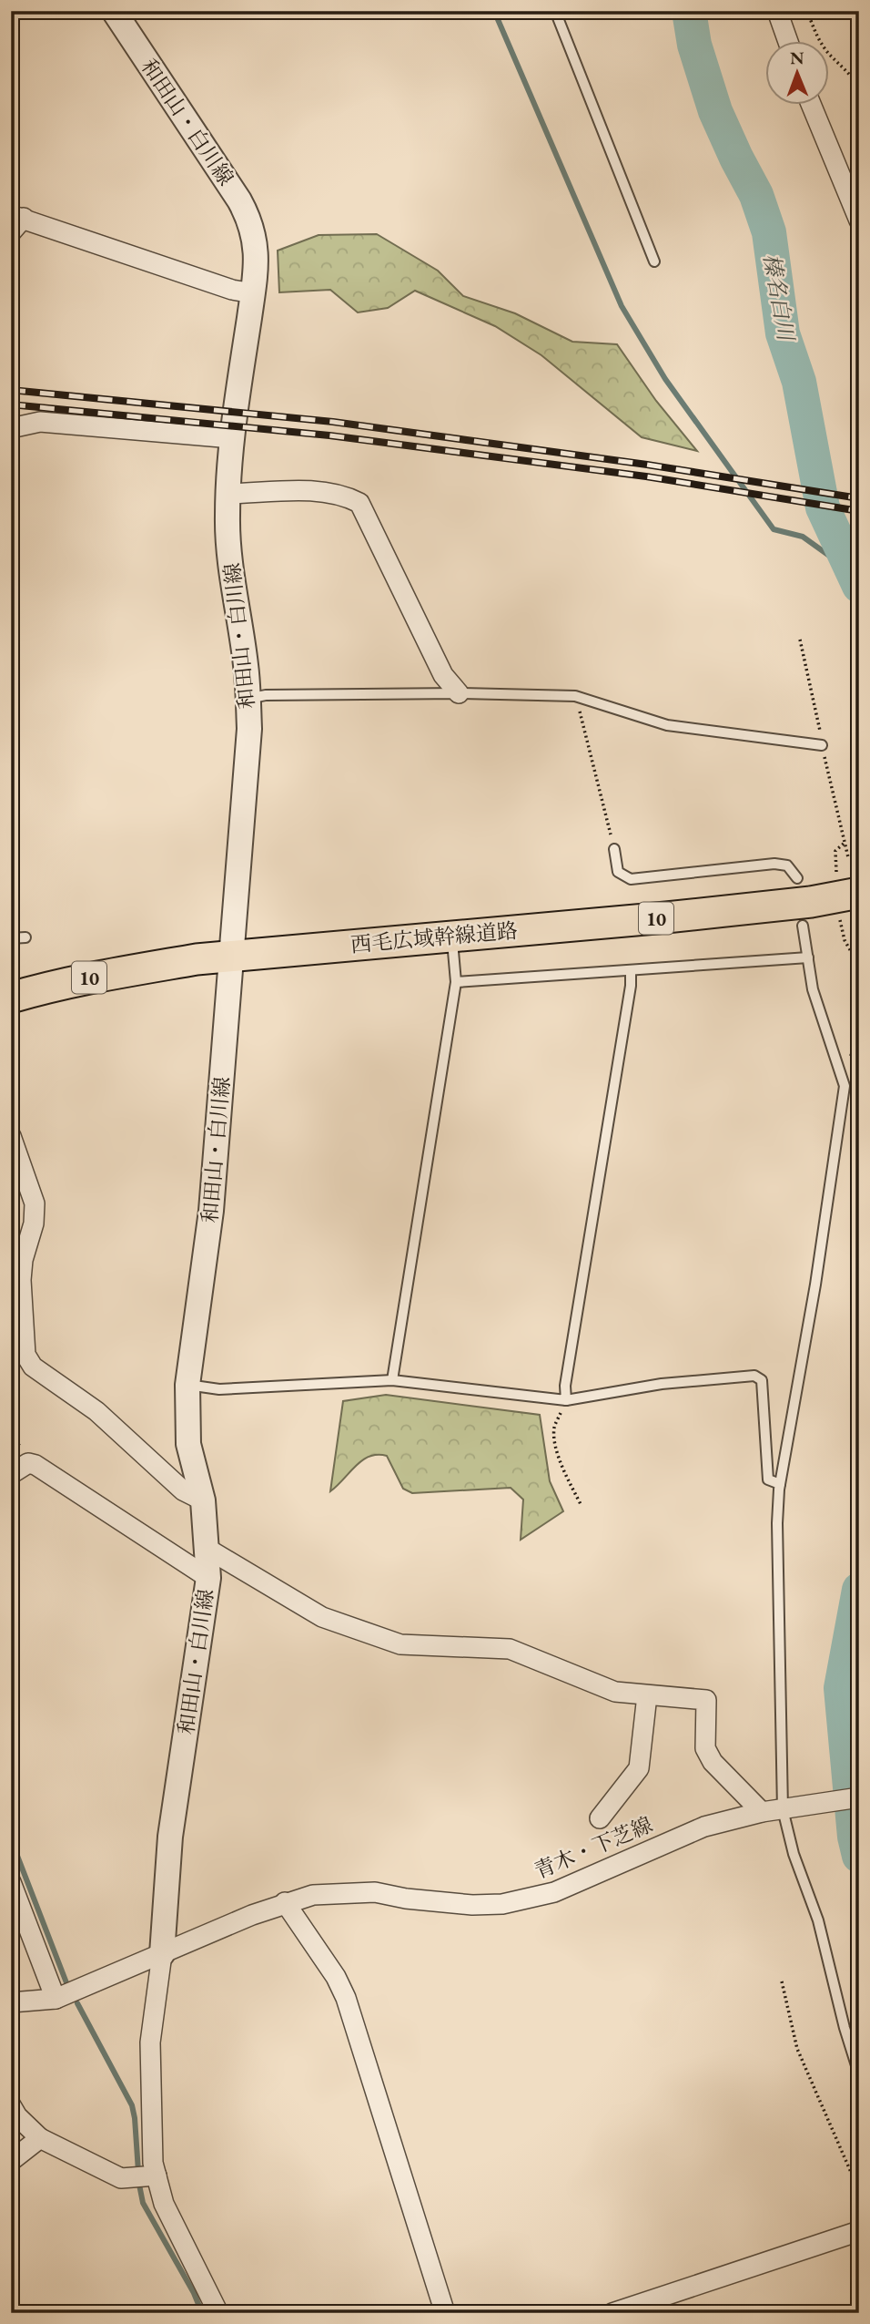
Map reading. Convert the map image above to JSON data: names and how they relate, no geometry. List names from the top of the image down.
{
  "streets": {
    "main road": ["10", "西毛広域幹線道路"],
    "street": ["和田山・白川線", "青木・下芝線"]
  },
  "crossings": [
    ["和田山・白川線", "西毛広域幹線道路"],
    ["和田山・白川線", "青木・下芝線"]
  ],
  "water": ["榛名白川"],
  "north": "top"
}
